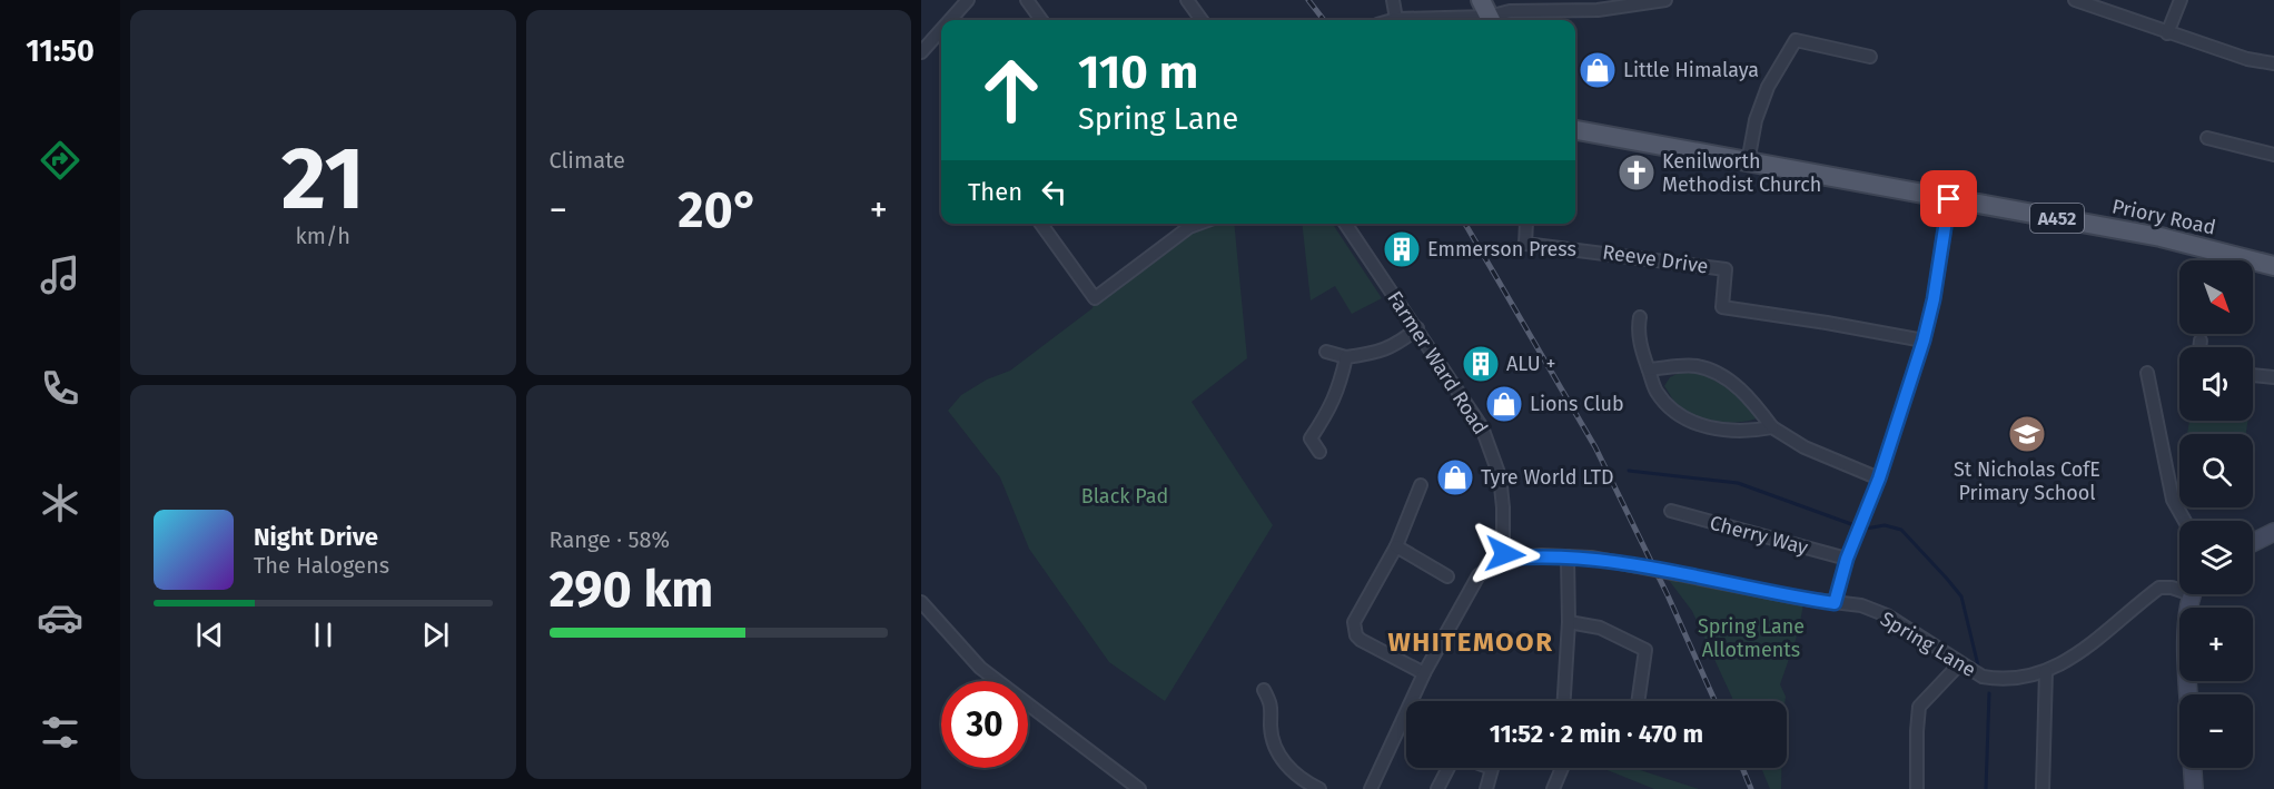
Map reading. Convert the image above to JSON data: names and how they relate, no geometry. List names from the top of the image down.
{
  "streets": {
    "main road": ["Priory Road", "A452"],
    "street": [
      "Reeve Drive",
      "Farmer Ward Road",
      "Cherry Way",
      "Spring Lane"
    ]
  },
  "crossings": [
    ["Farmer Ward Road", "Spring Lane"]
  ],
  "districts": ["WHITEMOOR"],
  "parks": ["Black Pad", "Spring Lane Allotments"],
  "places": {
    "shop": ["Little Himalaya", "Lions Club", "Tyre World LTD"],
    "church": ["Kenilworth Methodist Church"],
    "building": ["Emmerson Press", "ALU +"],
    "school or university": ["St Nicholas CofE Primary School"]
  },
  "north": "bottom right",
  "page": {
    "tabs": "11:50",
    "tile": [
      ["21", "km/h"],
      "Climate",
      ["Range · 58%", "290 km"]
    ],
    "turn": ["110 m", "Spring Lane"],
    "then": "Then",
    "heat": ["−", "20°", "+"],
    "map_buttons": ["+", "−"],
    "song": ["Night Drive", "The Halogens"],
    "limit": "30",
    "trip": "11:52 · 2 min · 470 m"
  }
}
